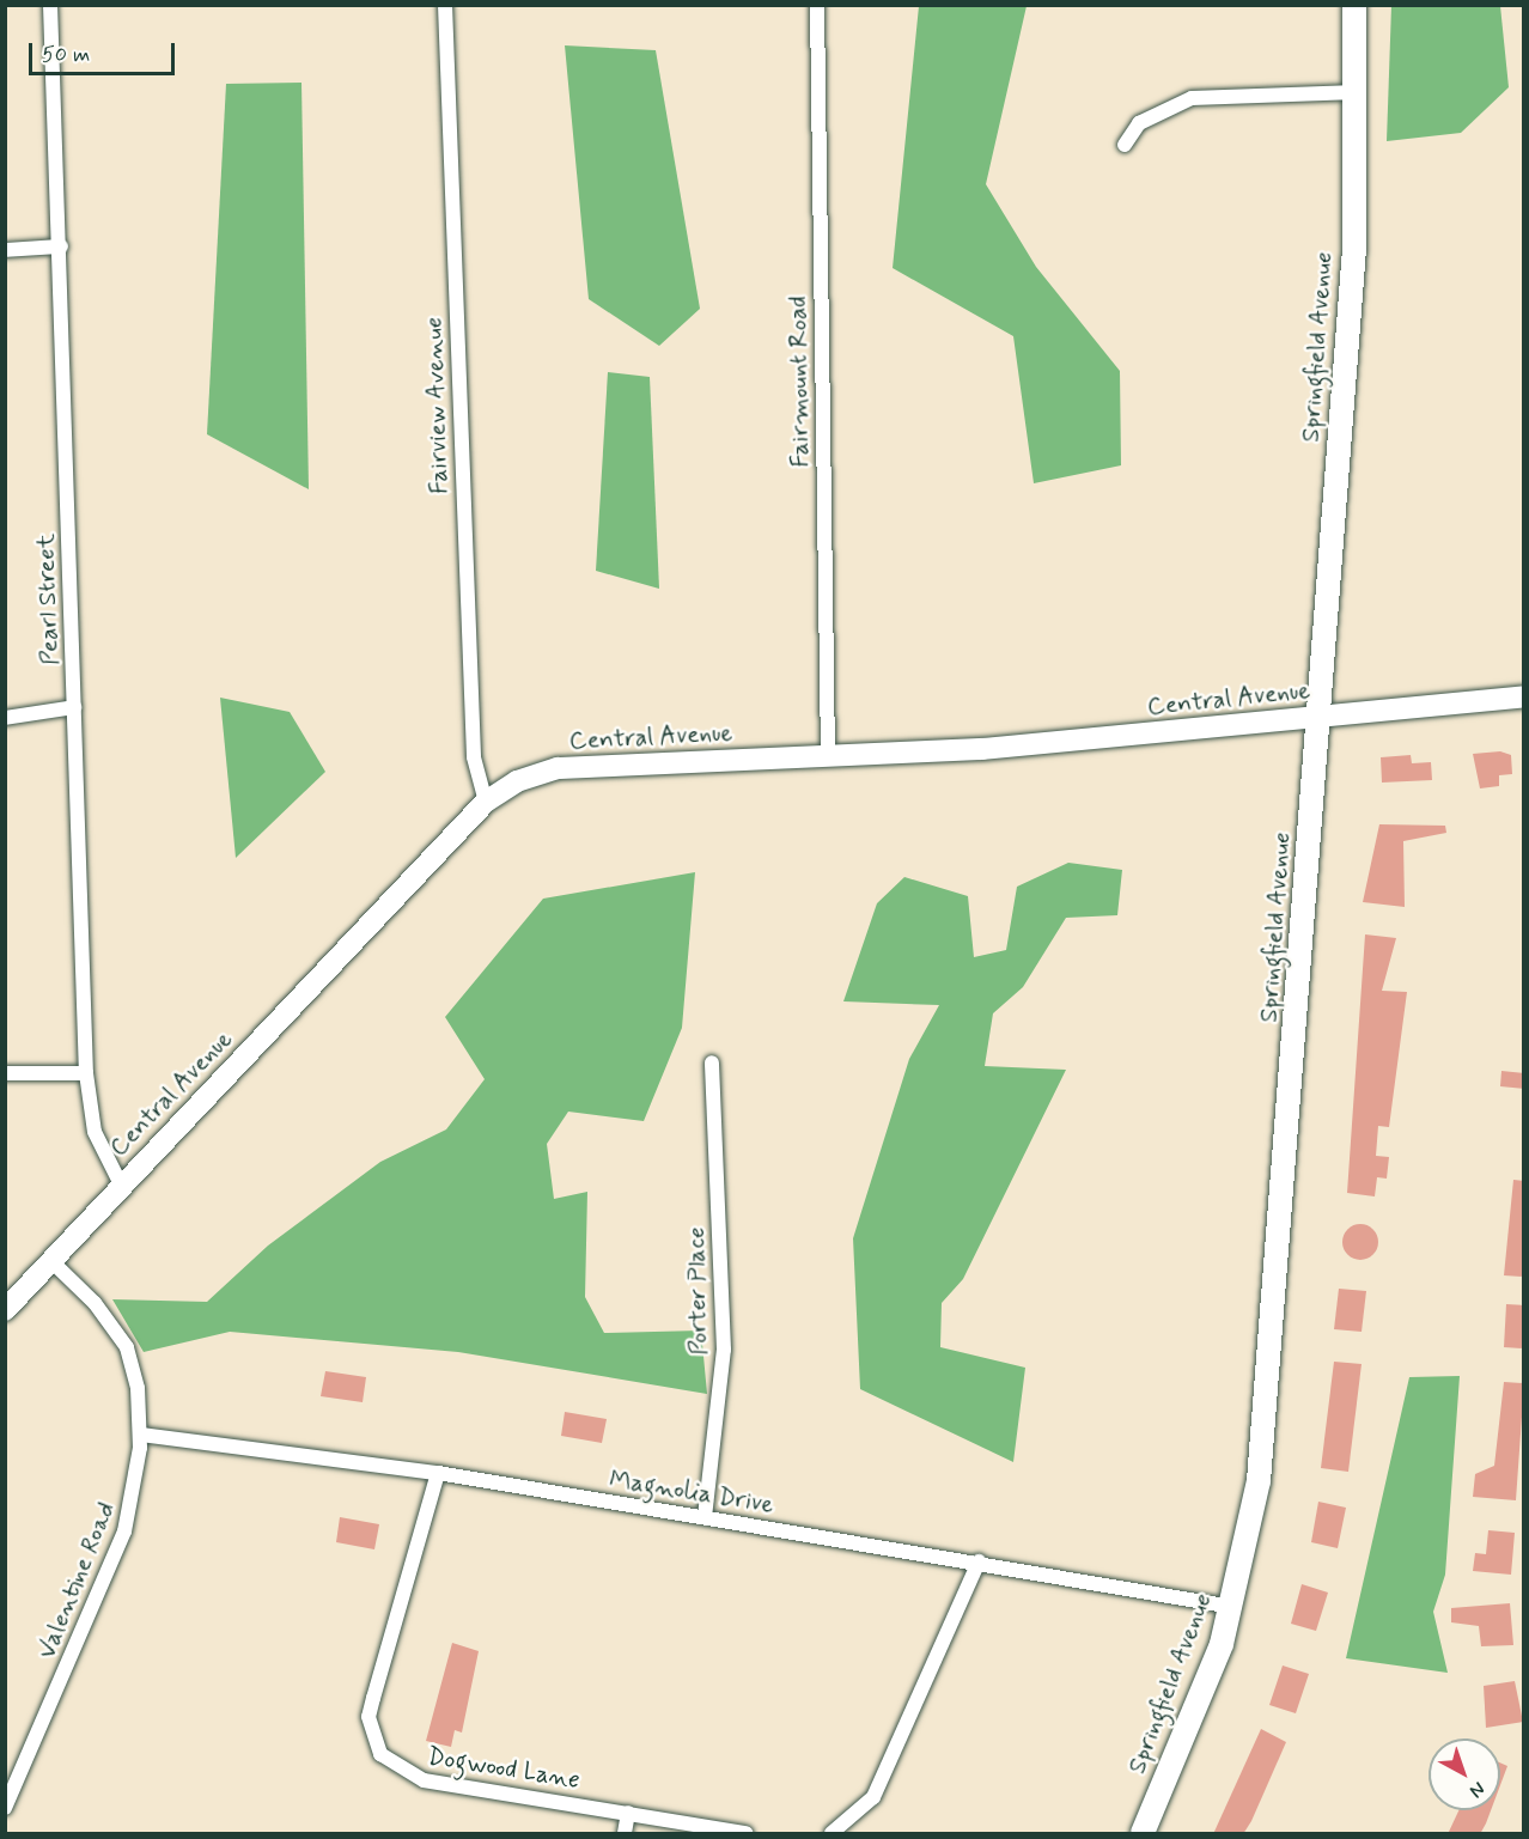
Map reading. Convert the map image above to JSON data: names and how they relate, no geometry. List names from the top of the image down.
{
  "streets": {
    "main road": ["Springfield Avenue"],
    "street": [
      "Fairmount Road",
      "Fairview Avenue",
      "Pearl Street",
      "Central Avenue",
      "Porter Place",
      "Magnolia Drive",
      "Valentine Road",
      "Dogwood Lane"
    ]
  },
  "crossings": [
    ["Springfield Avenue", "Central Avenue"],
    ["Springfield Avenue", "Magnolia Drive"],
    ["Fairmount Road", "Central Avenue"],
    ["Fairview Avenue", "Central Avenue"],
    ["Pearl Street", "Central Avenue"],
    ["Central Avenue", "Valentine Road"],
    ["Porter Place", "Magnolia Drive"],
    ["Magnolia Drive", "Valentine Road"],
    ["Magnolia Drive", "Dogwood Lane"]
  ],
  "scale_bar": "50 m",
  "north": "bottom right"
}
